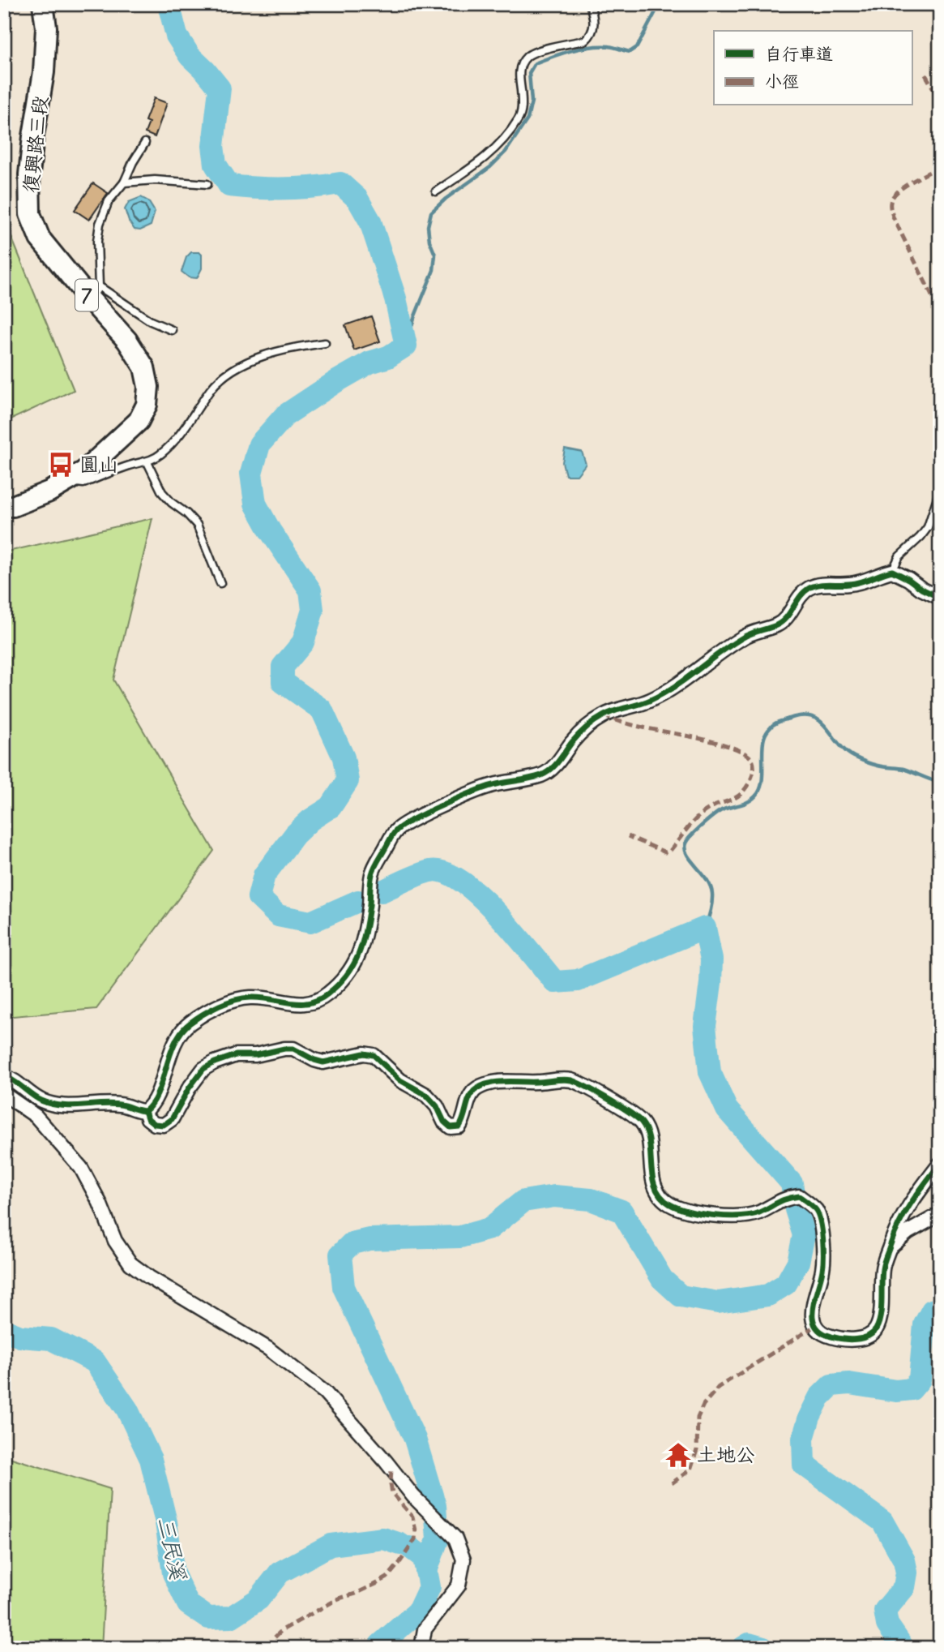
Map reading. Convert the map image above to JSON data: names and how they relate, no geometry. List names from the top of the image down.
{
  "streets": {
    "main road": ["復興路三段", "7"]
  },
  "water": ["三民溪"],
  "places": {
    "bus stop": ["圓山"],
    "temple": ["土地公"]
  },
  "legend": ["自行車道", "小徑"]
}
